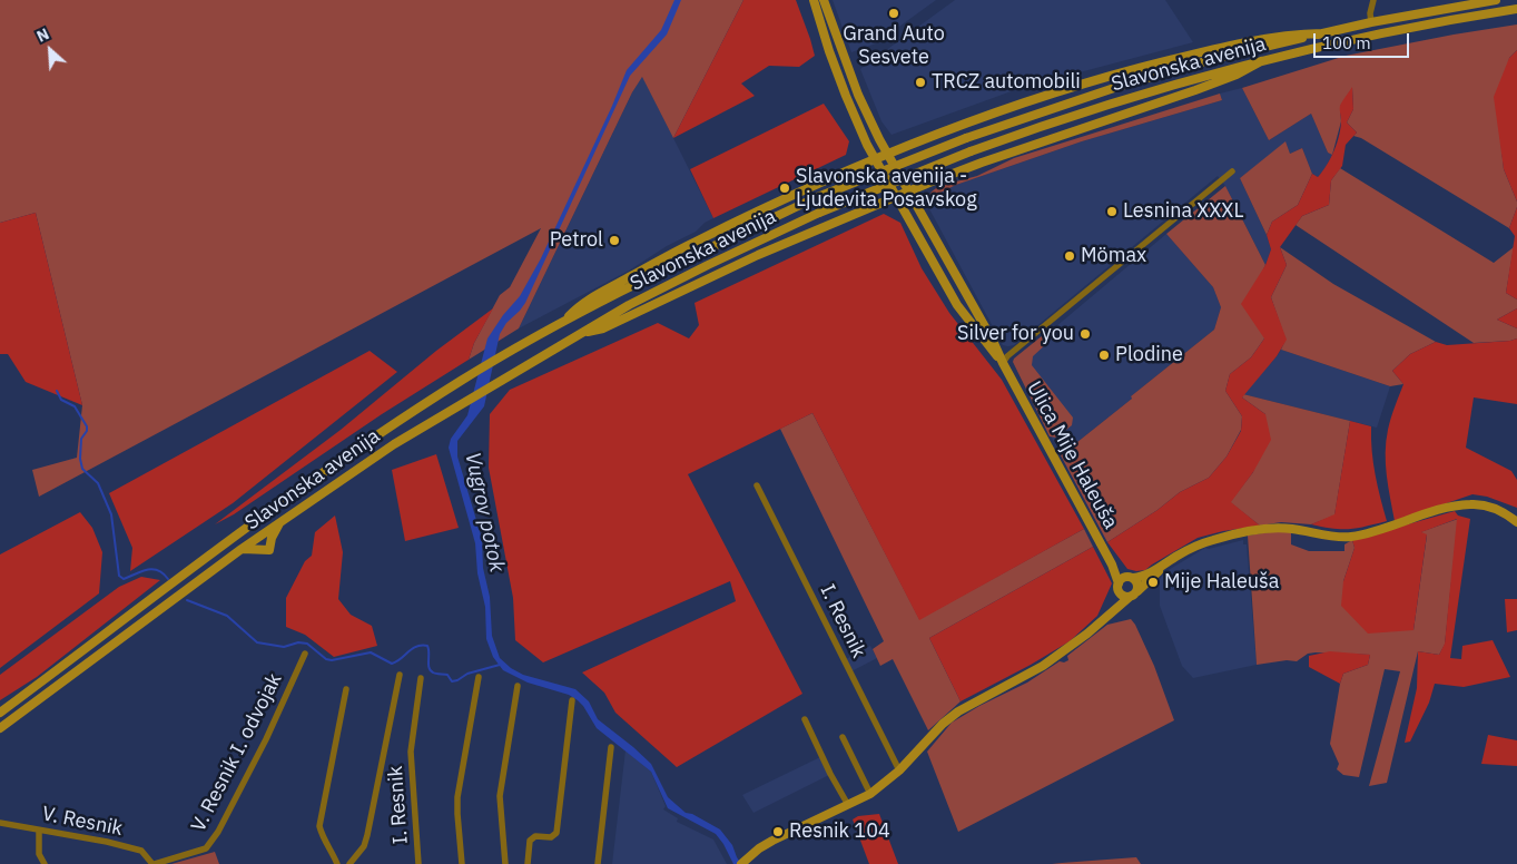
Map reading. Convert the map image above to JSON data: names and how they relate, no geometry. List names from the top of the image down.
{
  "streets": {
    "main road": ["Slavonska avenija", "Ulica Mije Haleuša"],
    "street": ["I. Resnik", "V. Resnik I. odvojak", "V. Resnik"]
  },
  "crossings": [
    ["V. Resnik I. odvojak", "V. Resnik"]
  ],
  "water": ["Vugrov potok"],
  "places": [
    "Grand Auto Sesvete",
    "TRCZ automobili",
    "Slavonska avenija - Ljudevita Posavskog",
    "Lesnina XXXL",
    "Petrol",
    "Mömax",
    "Silver for you",
    "Plodine",
    "Mije Haleuša",
    "Resnik 104"
  ],
  "scale_bar": "100 m",
  "north": "top left"
}
